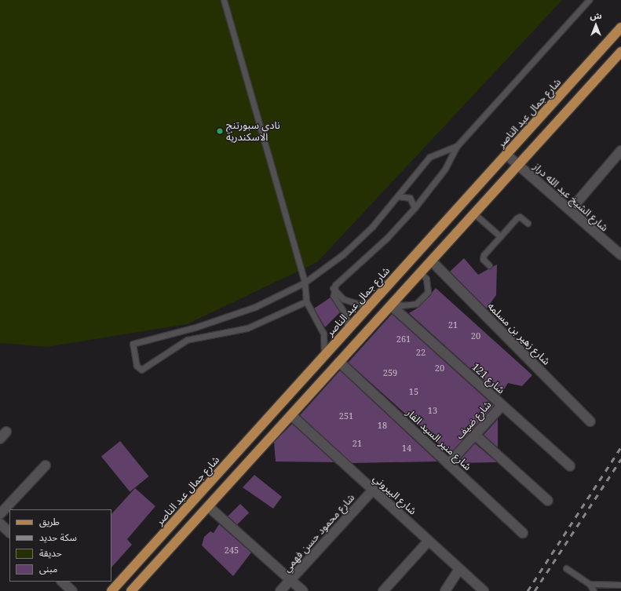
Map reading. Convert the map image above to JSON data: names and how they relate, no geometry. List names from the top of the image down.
{
  "streets": {
    "main road": ["شارع جمال عبد الناصر"],
    "street": [
      "شارع الشيخ عبد الله دراز",
      "شارع زهير بن مسلمه",
      "شارع 121",
      "شارع ضيف",
      "شارع منير السيد الفار",
      "شارع البيروني",
      "شارع محمود حسن فهمي"
    ]
  },
  "crossings": [
    ["شارع جمال عبد الناصر", "شارع الشيخ عبد الله دراز"],
    ["شارع 121", "شارع ضيف"],
    ["شارع ضيف", "شارع منير السيد الفار"],
    ["شارع البيروني", "شارع محمود حسن فهمي"]
  ],
  "places": ["نادي سبورتنج الاسكندرية"],
  "house_numbers": [
    "21",
    "20",
    "261",
    "22",
    "20",
    "259",
    "15",
    "13",
    "251",
    "18",
    "21",
    "14",
    "245"
  ],
  "legend": [
    "طريق",
    "سكة حديد",
    "حديقة",
    "مبنى"
  ],
  "north": "top"
}
